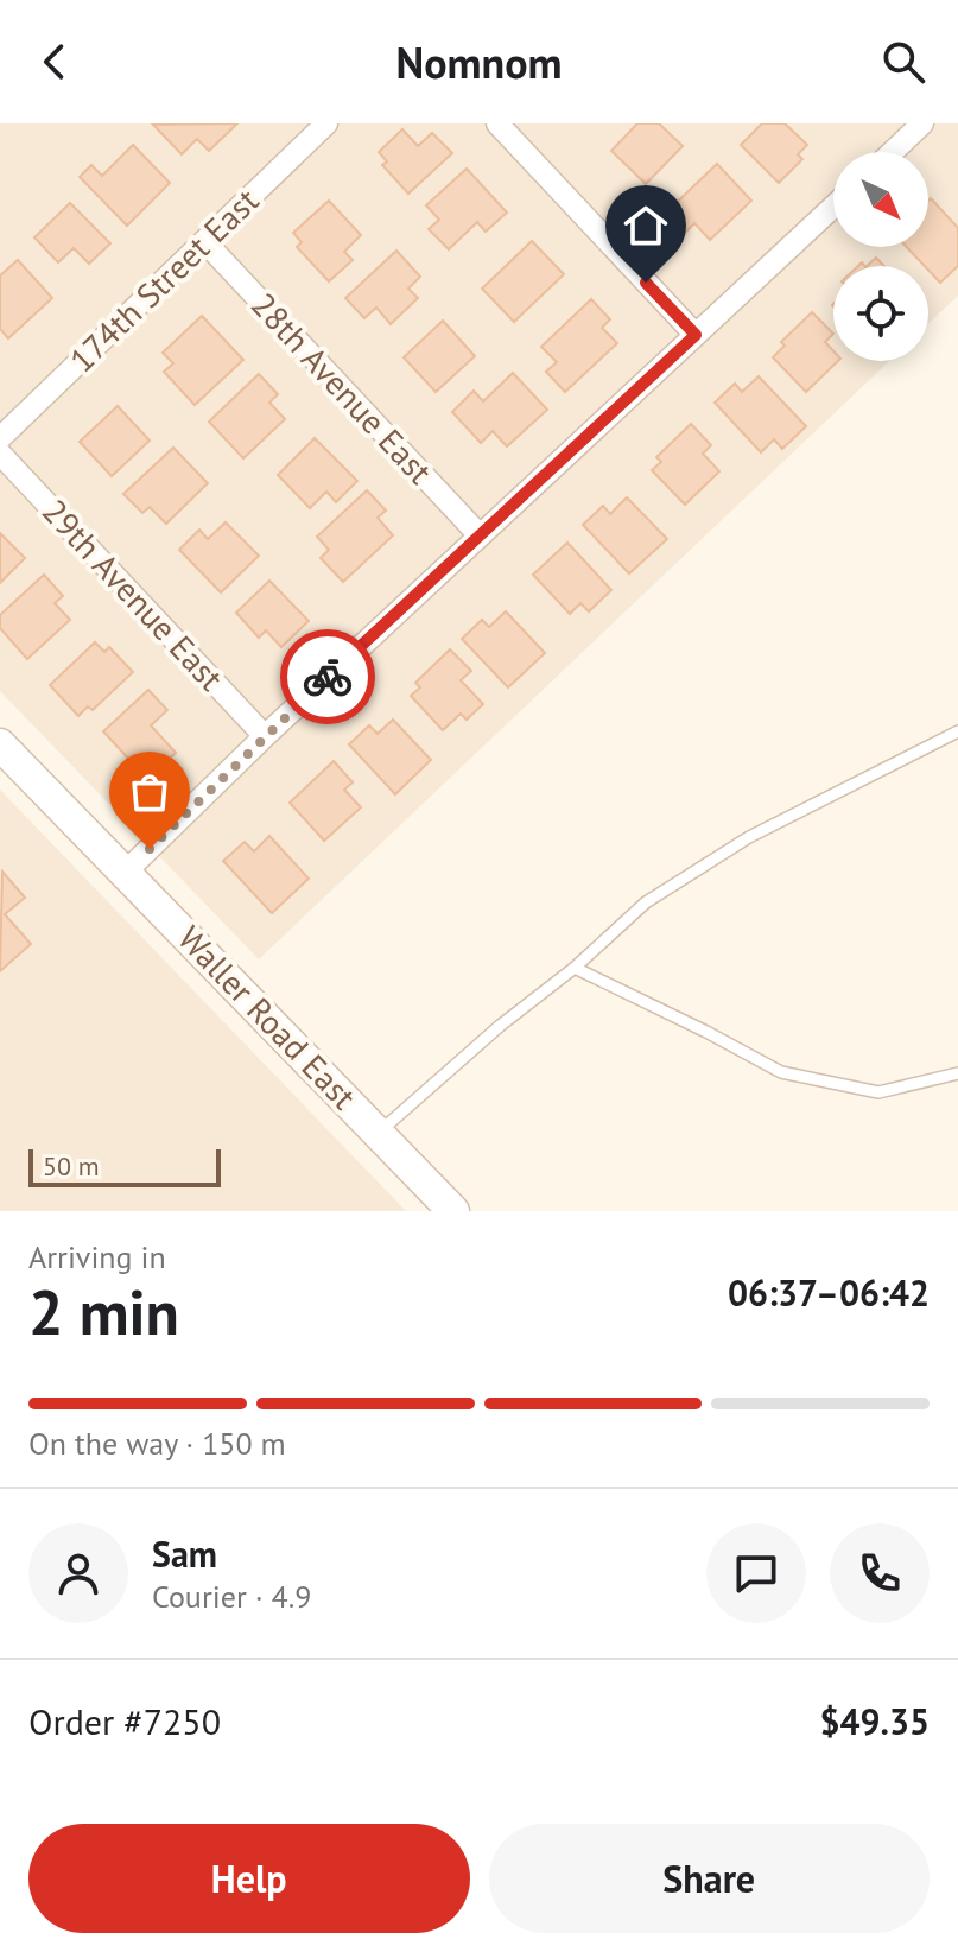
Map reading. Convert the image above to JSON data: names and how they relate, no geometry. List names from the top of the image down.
{
  "streets": {
    "street": [
      "174th Street East",
      "28th Avenue East",
      "29th Avenue East",
      "Waller Road East"
    ]
  },
  "crossings": [
    ["174th Street East", "28th Avenue East"]
  ],
  "scale_bar": "50 m",
  "north": "bottom right",
  "page": {
    "header": "Nomnom",
    "scale": "50 m",
    "heading": ["2 min", "Arriving in", "06:37–06:42"],
    "panel": [
      "Sam",
      "Courier · 4.9",
      "Order #7250",
      "$49.35"
    ],
    "bar": "On the way · 150 m",
    "buttons": ["Help", "Share"]
  }
}
